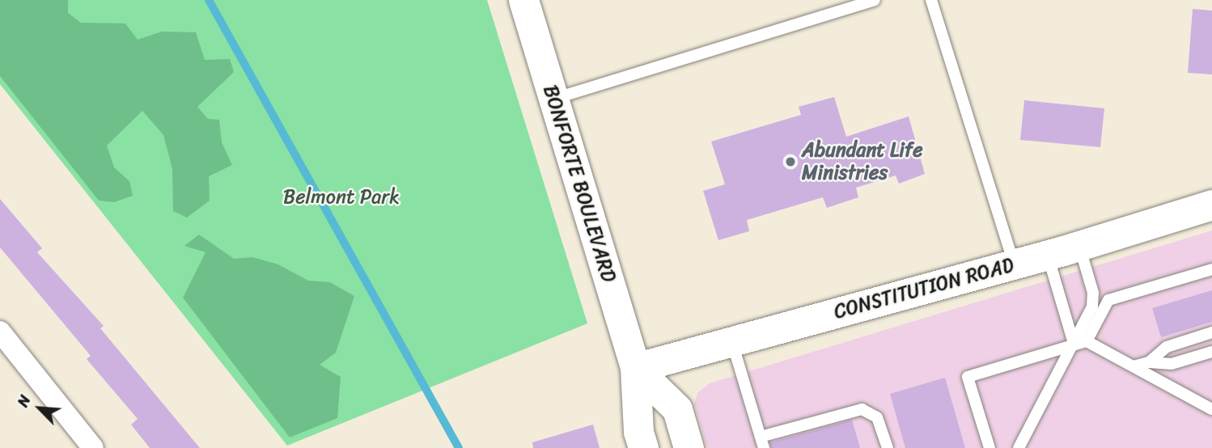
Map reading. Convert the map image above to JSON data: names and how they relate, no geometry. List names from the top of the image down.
{
  "streets": {
    "street": ["BONFORTE BOULEVARD", "CONSTITUTION ROAD"]
  },
  "crossings": [
    ["BONFORTE BOULEVARD", "CONSTITUTION ROAD"]
  ],
  "parks": ["Belmont Park"],
  "places": ["Abundant Life Ministries"],
  "north": "top left"
}
